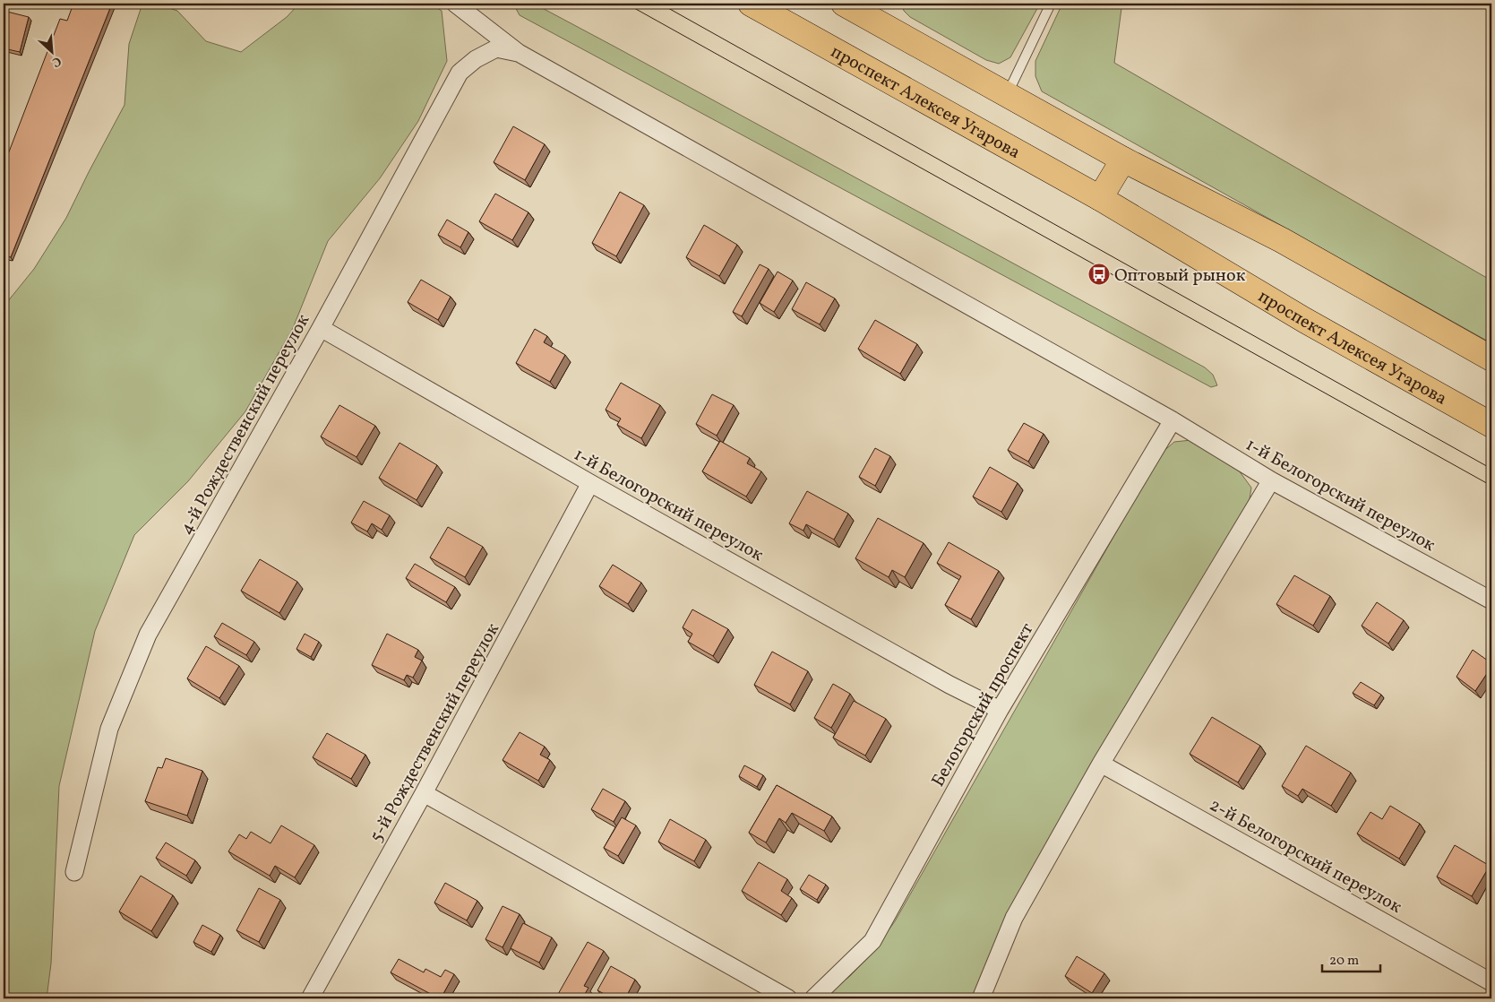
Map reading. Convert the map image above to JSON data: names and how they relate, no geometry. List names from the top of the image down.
{
  "streets": {
    "main road": ["проспект Алексея Угарова"],
    "street": [
      "4-й Рождественский переулок",
      "1-й Белогорский переулок",
      "Белогорский проспект",
      "5-й Рождественский переулок",
      "2-й Белогорский переулок"
    ]
  },
  "crossings": [
    ["4-й Рождественский переулок", "1-й Белогорский переулок"],
    ["1-й Белогорский переулок", "Белогорский проспект"],
    ["1-й Белогорский переулок", "5-й Рождественский переулок"]
  ],
  "places": {
    "bus stop": ["Оптовый рынок"]
  },
  "scale_bar": "20 m",
  "north": "bottom right"
}
